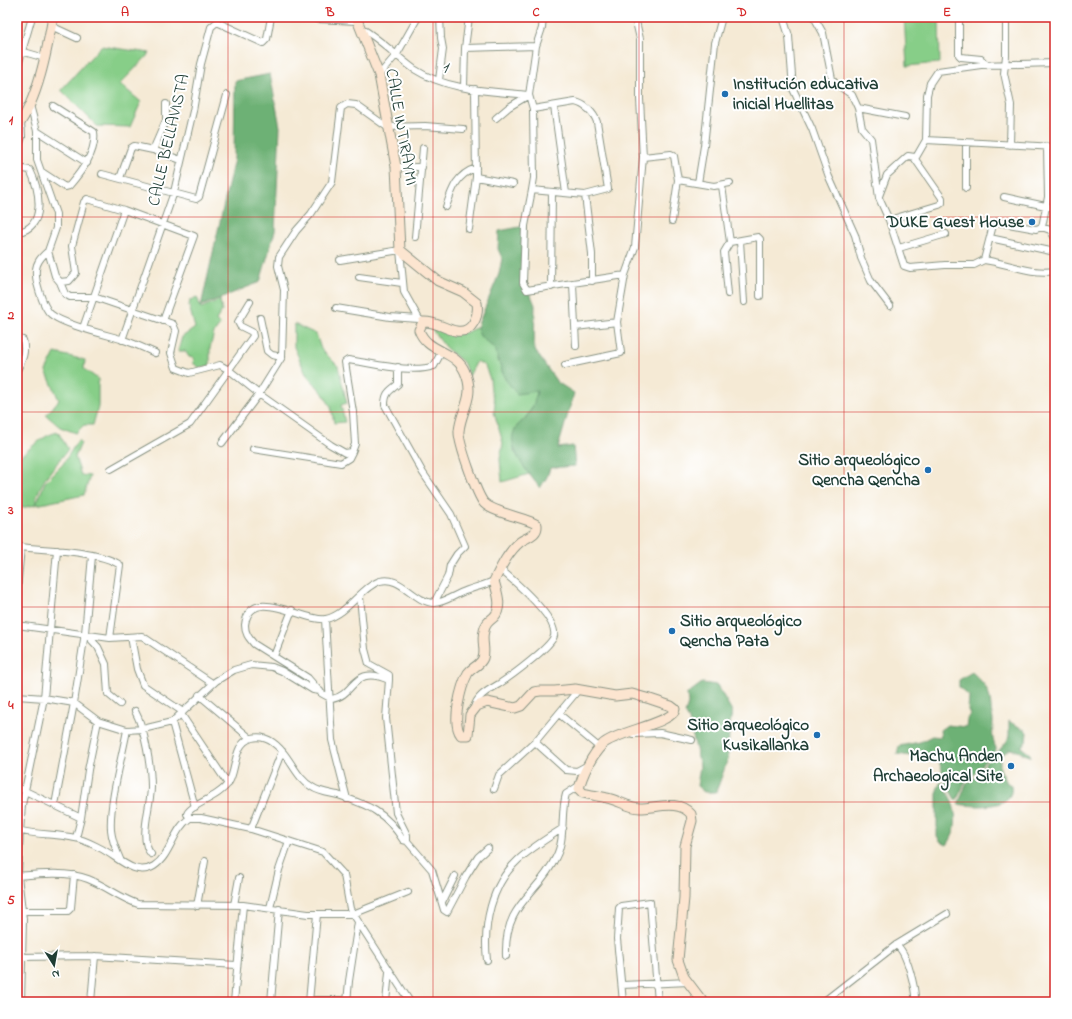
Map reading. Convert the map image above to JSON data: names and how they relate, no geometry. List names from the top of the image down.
{
  "streets": {
    "main road": ["CALLE INTIRAYMI"],
    "street": ["1", "CALLE BELLAVISTA"]
  },
  "crossings": [
    ["1", "CALLE INTIRAYMI"]
  ],
  "places": [
    "Institución educativa inicial Huellitas",
    "DUKE Guest House",
    "Sitio arqueológico Qencha Qencha",
    "Sitio arqueológico Qencha Pata",
    "Sitio arqueológico Kusikallanka",
    "Machu Anden Archaeological Site"
  ],
  "north": "bottom",
  "grid": {
    "columns": [
      "A",
      "B",
      "C",
      "D",
      "E"
    ],
    "rows": [
      "1",
      "2",
      "3",
      "4",
      "5"
    ]
  }
}
